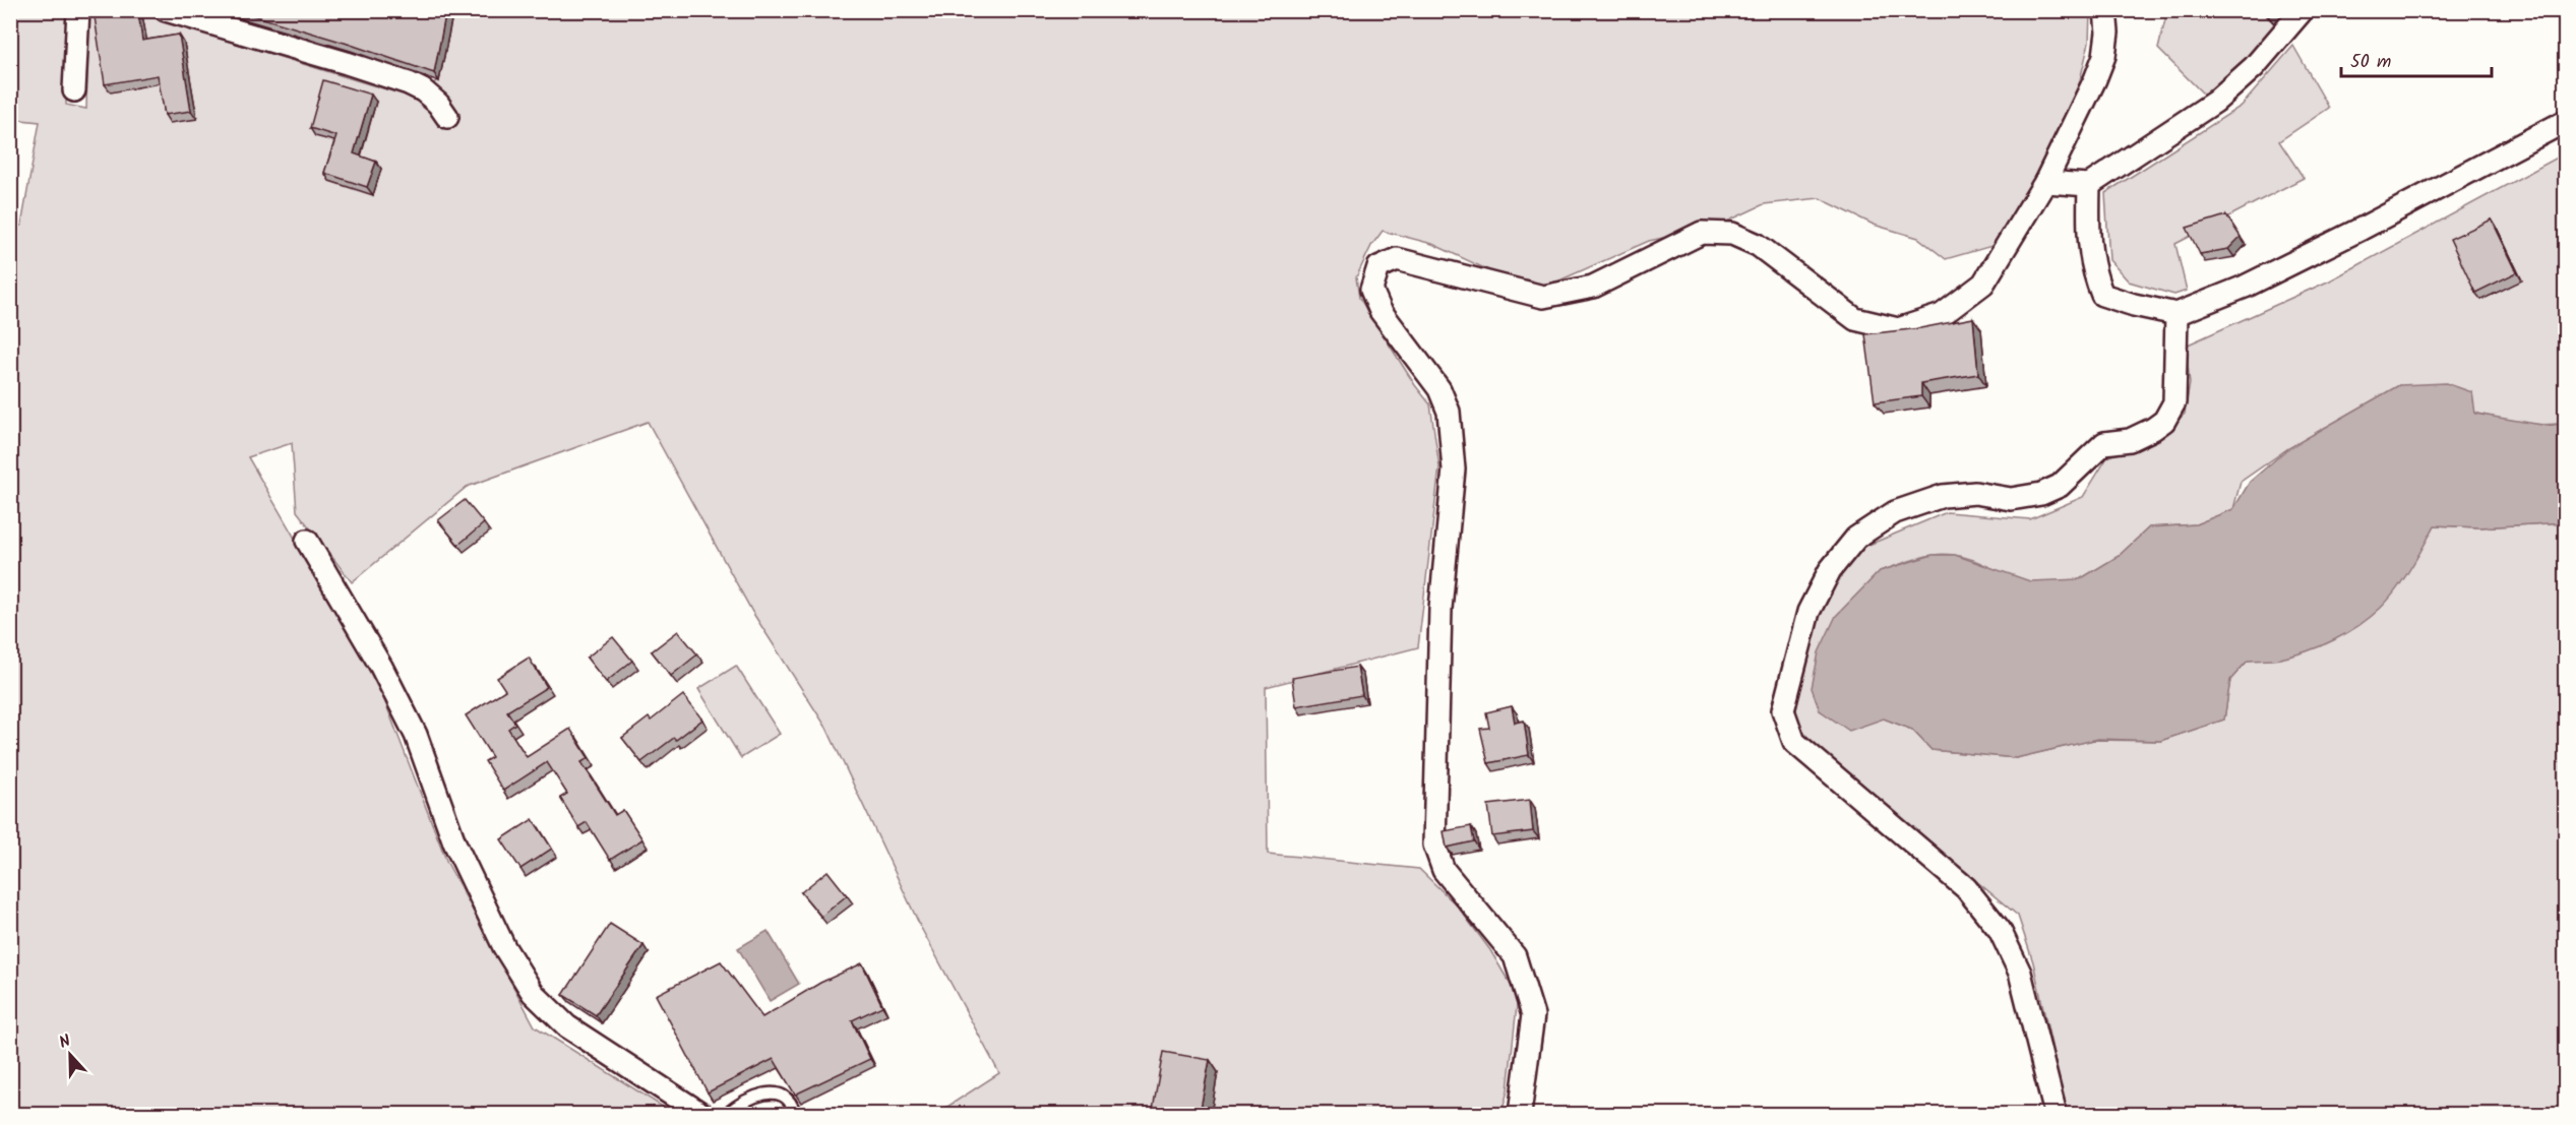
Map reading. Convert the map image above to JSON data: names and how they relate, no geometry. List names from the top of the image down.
{
  "scale_bar": "50 m",
  "north": "top"
}
